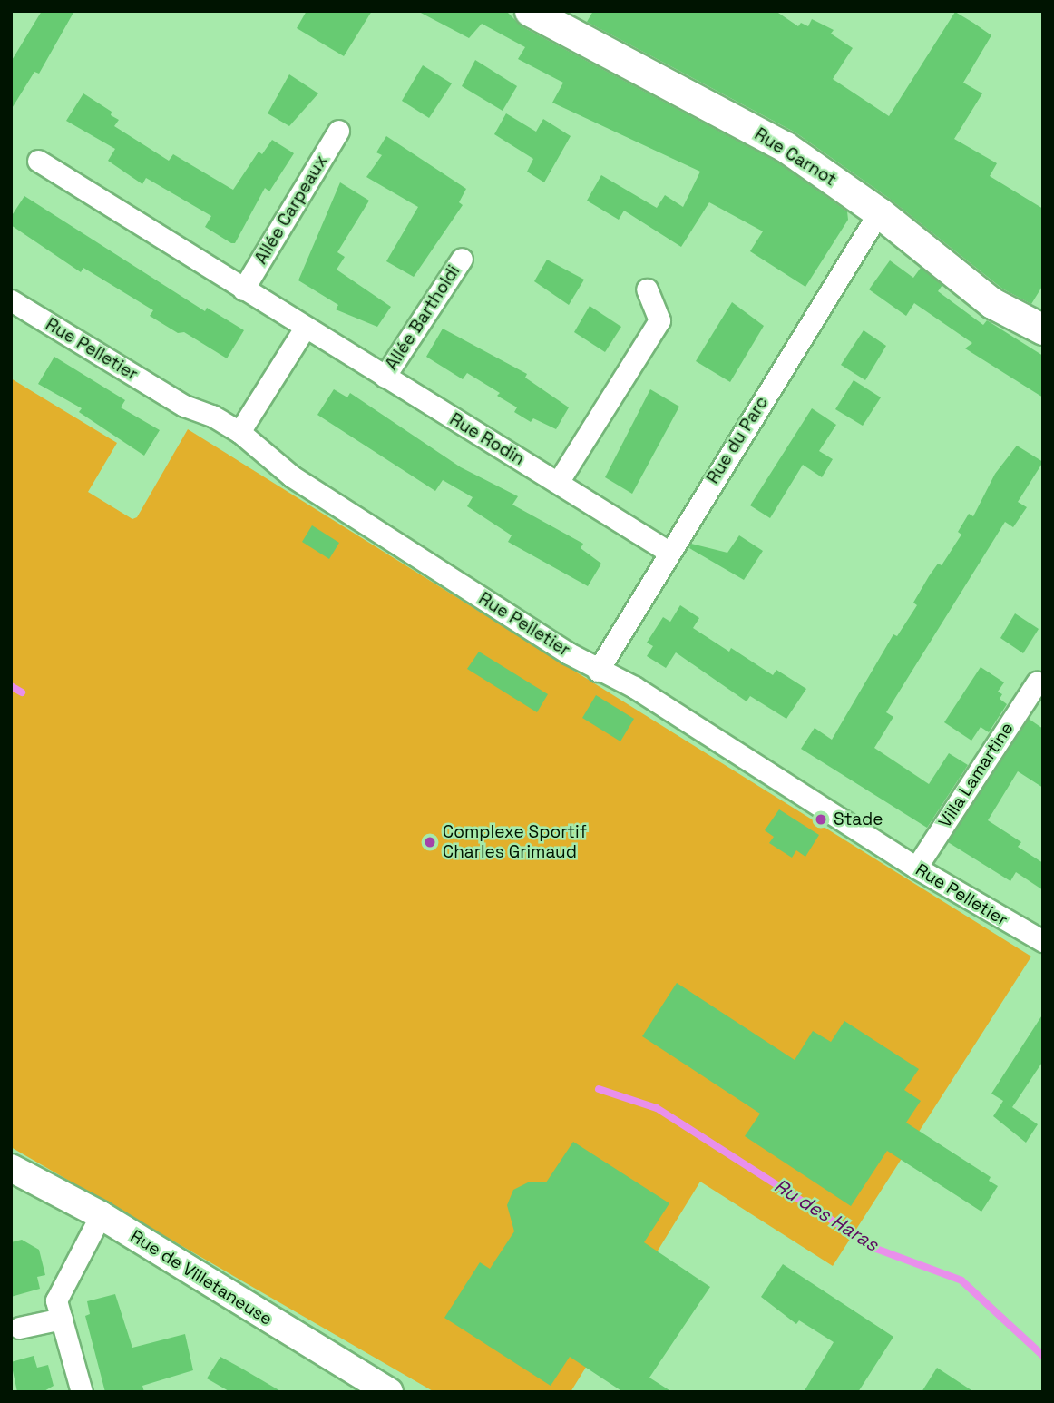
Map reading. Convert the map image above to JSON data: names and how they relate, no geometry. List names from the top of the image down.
{
  "streets": {
    "main road": ["Rue Carnot"],
    "street": [
      "Allée Carpeaux",
      "Allée Bartholdi",
      "Rue Pelletier",
      "Rue Rodin",
      "Rue du Parc",
      "Villa Lamartine",
      "Rue de Villetaneuse"
    ]
  },
  "crossings": [
    ["Rue Carnot", "Rue du Parc"],
    ["Allée Carpeaux", "Rue Rodin"],
    ["Allée Bartholdi", "Rue Rodin"],
    ["Rue Pelletier", "Rue du Parc"],
    ["Rue Pelletier", "Villa Lamartine"],
    ["Rue Rodin", "Rue du Parc"]
  ],
  "water": ["Ru des Haras"],
  "places": ["Stade", "Complexe Sportif Charles Grimaud"]
}
